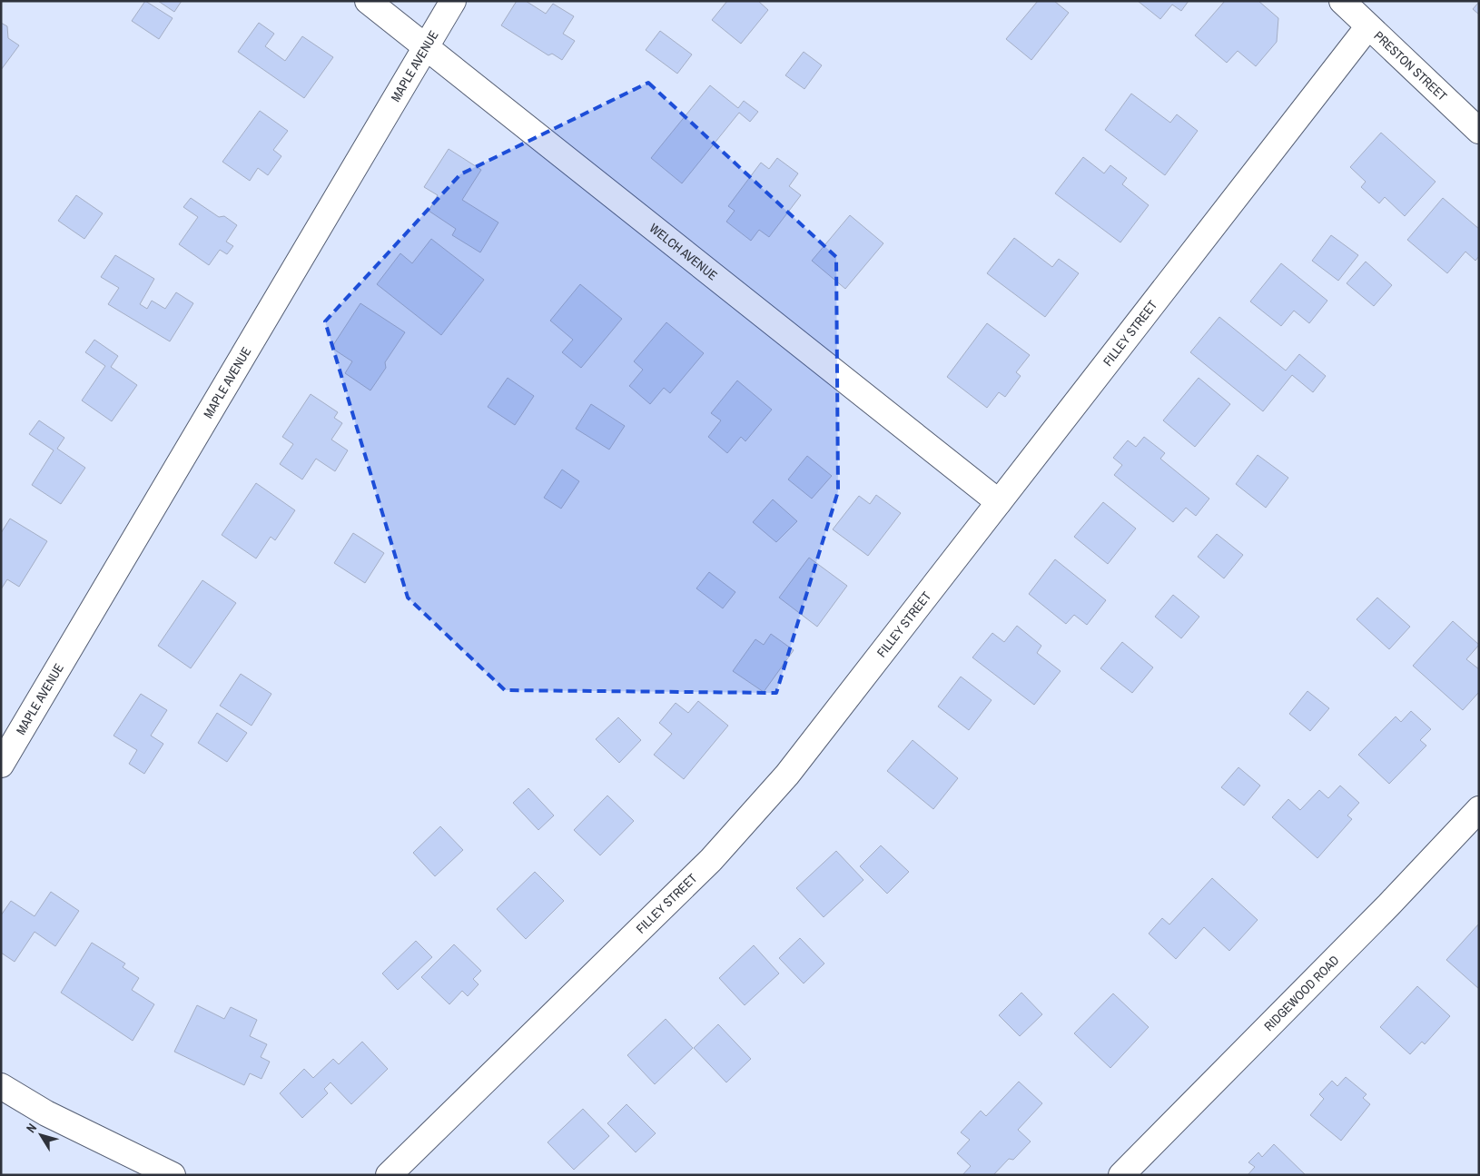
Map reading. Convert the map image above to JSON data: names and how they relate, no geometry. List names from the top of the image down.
{
  "streets": {
    "street": [
      "MAPLE AVENUE",
      "PRESTON STREET",
      "WELCH AVENUE",
      "FILLEY STREET",
      "RIDGEWOOD ROAD"
    ]
  },
  "crossings": [
    ["MAPLE AVENUE", "WELCH AVENUE"],
    ["PRESTON STREET", "FILLEY STREET"],
    ["WELCH AVENUE", "FILLEY STREET"]
  ],
  "north": "top left"
}
